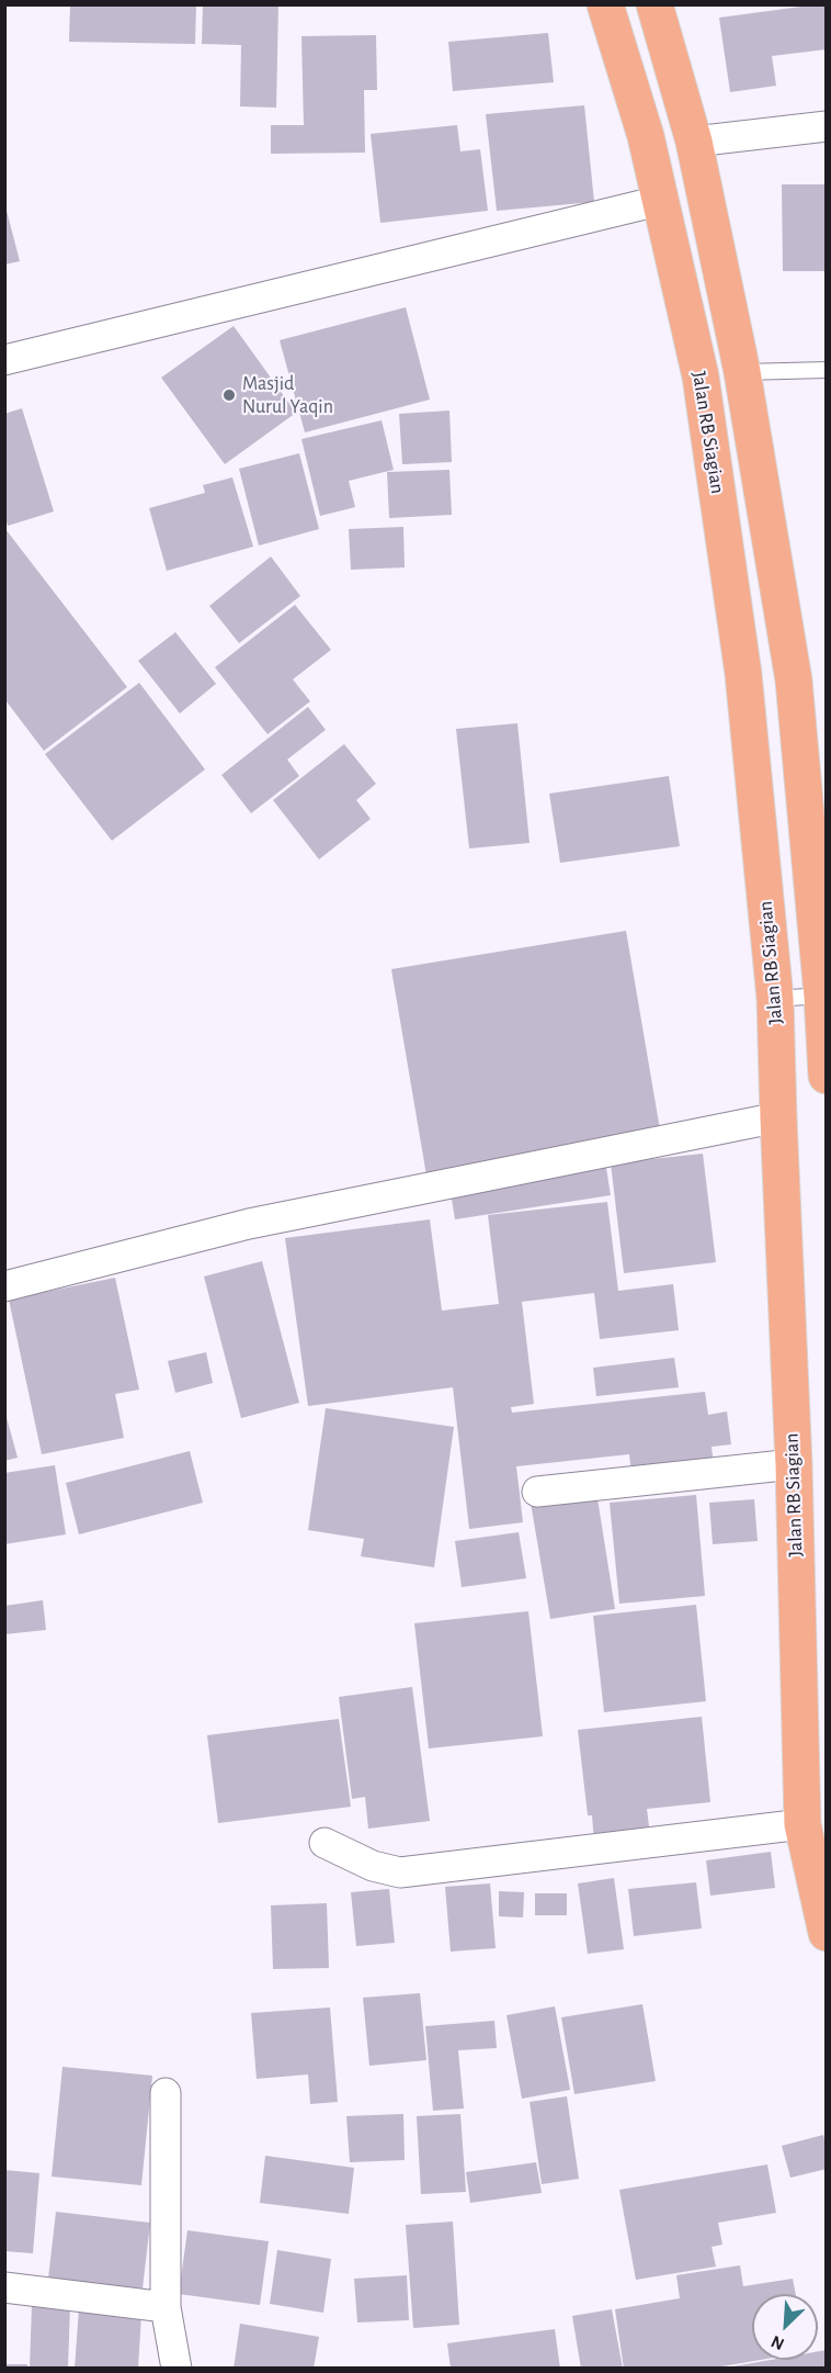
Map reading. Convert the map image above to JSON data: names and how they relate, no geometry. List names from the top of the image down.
{
  "streets": {
    "highway": ["Jalan RB Siagian"]
  },
  "places": ["Masjid Nurul Yaqin"],
  "north": "bottom left"
}
